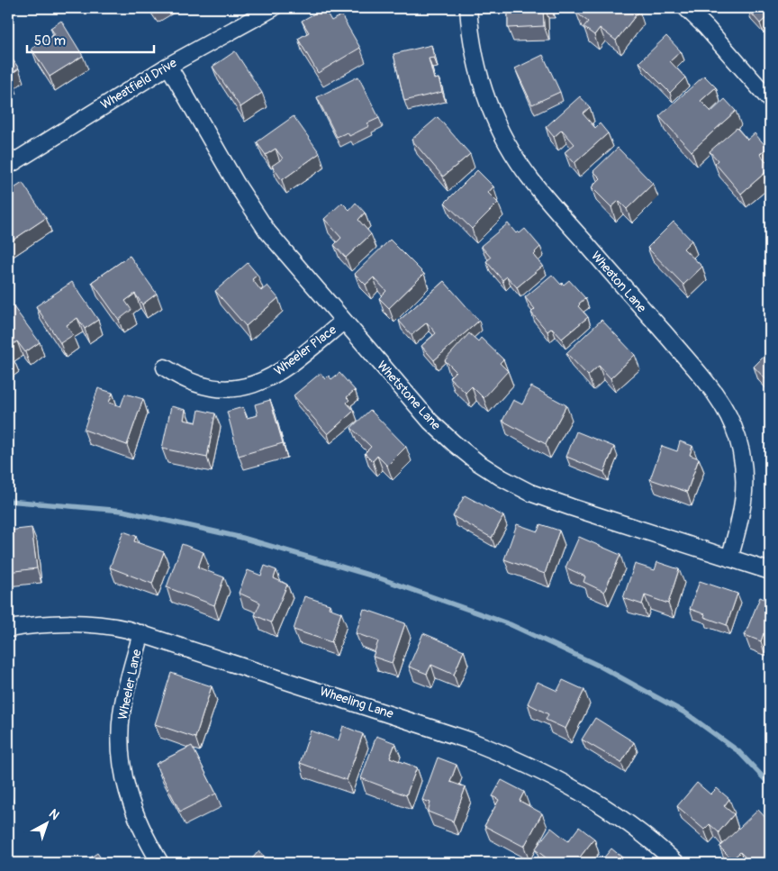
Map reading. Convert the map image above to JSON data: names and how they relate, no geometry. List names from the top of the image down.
{
  "streets": {
    "street": [
      "Wheatfield Drive",
      "Wheaton Lane",
      "Wheeler Place",
      "Whetstone Lane",
      "Wheeler Lane",
      "Wheeling Lane"
    ]
  },
  "crossings": [
    ["Wheatfield Drive", "Whetstone Lane"],
    ["Wheaton Lane", "Whetstone Lane"],
    ["Wheeler Place", "Whetstone Lane"],
    ["Wheeler Lane", "Wheeling Lane"]
  ],
  "scale_bar": "50 m",
  "north": "top right"
}
